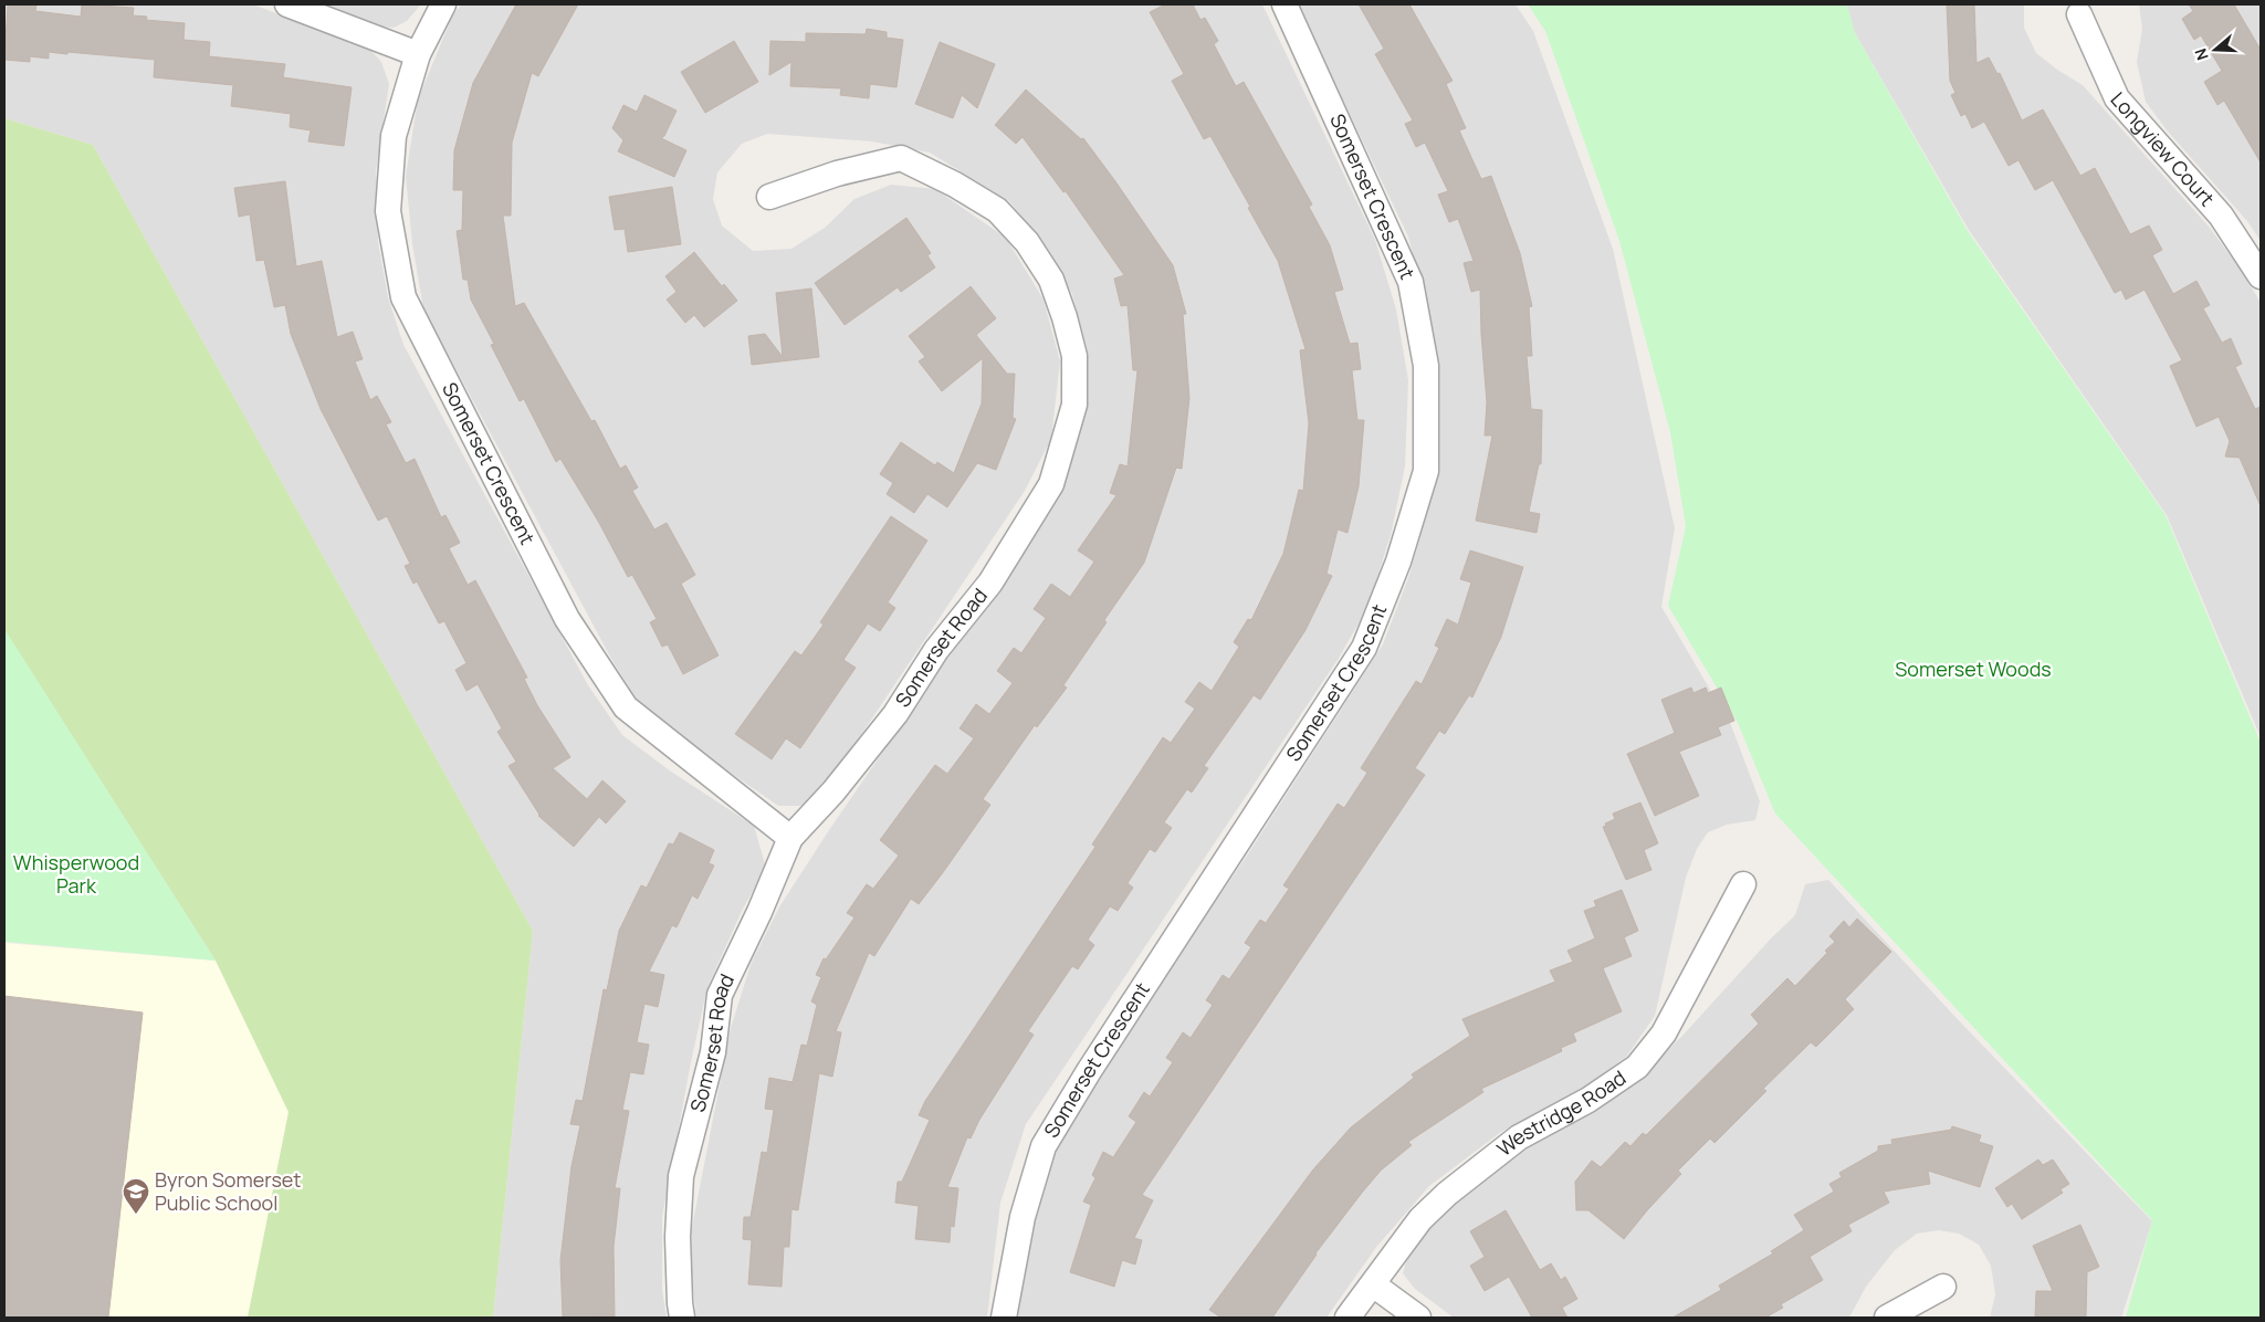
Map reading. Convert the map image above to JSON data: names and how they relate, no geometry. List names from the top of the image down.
{
  "streets": {
    "street": [
      "Longview Court",
      "Somerset Crescent",
      "Somerset Road",
      "Westridge Road"
    ]
  },
  "crossings": [
    ["Somerset Crescent", "Somerset Road"]
  ],
  "parks": ["Somerset Woods", "Whisperwood Park"],
  "places": {
    "school or university": ["Byron Somerset Public School"]
  },
  "north": "left"
}
